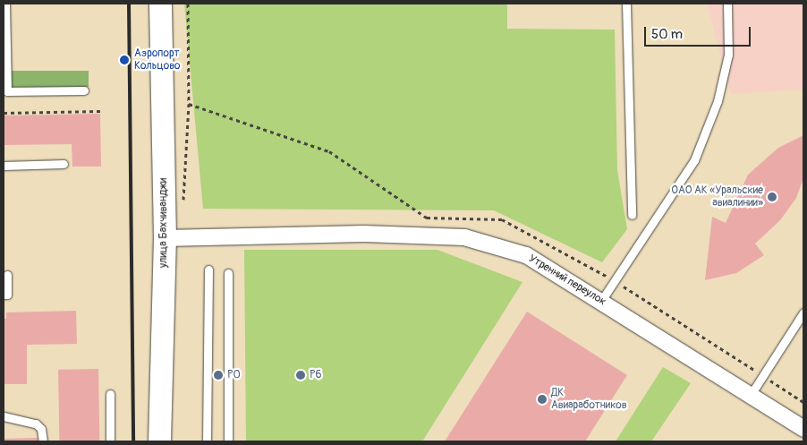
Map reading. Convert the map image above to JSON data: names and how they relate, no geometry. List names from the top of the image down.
{
  "streets": {
    "main road": ["улица Бахчиванджи"],
    "street": ["Утренний переулок"]
  },
  "crossings": [
    ["улица Бахчиванджи", "Утренний переулок"]
  ],
  "places": [
    "Аэропорт Кольцово",
    "ОАО АК «Уральские авиалинии»",
    "P0",
    "P6",
    "ДК Авиаработников"
  ],
  "scale_bar": "50 m"
}
